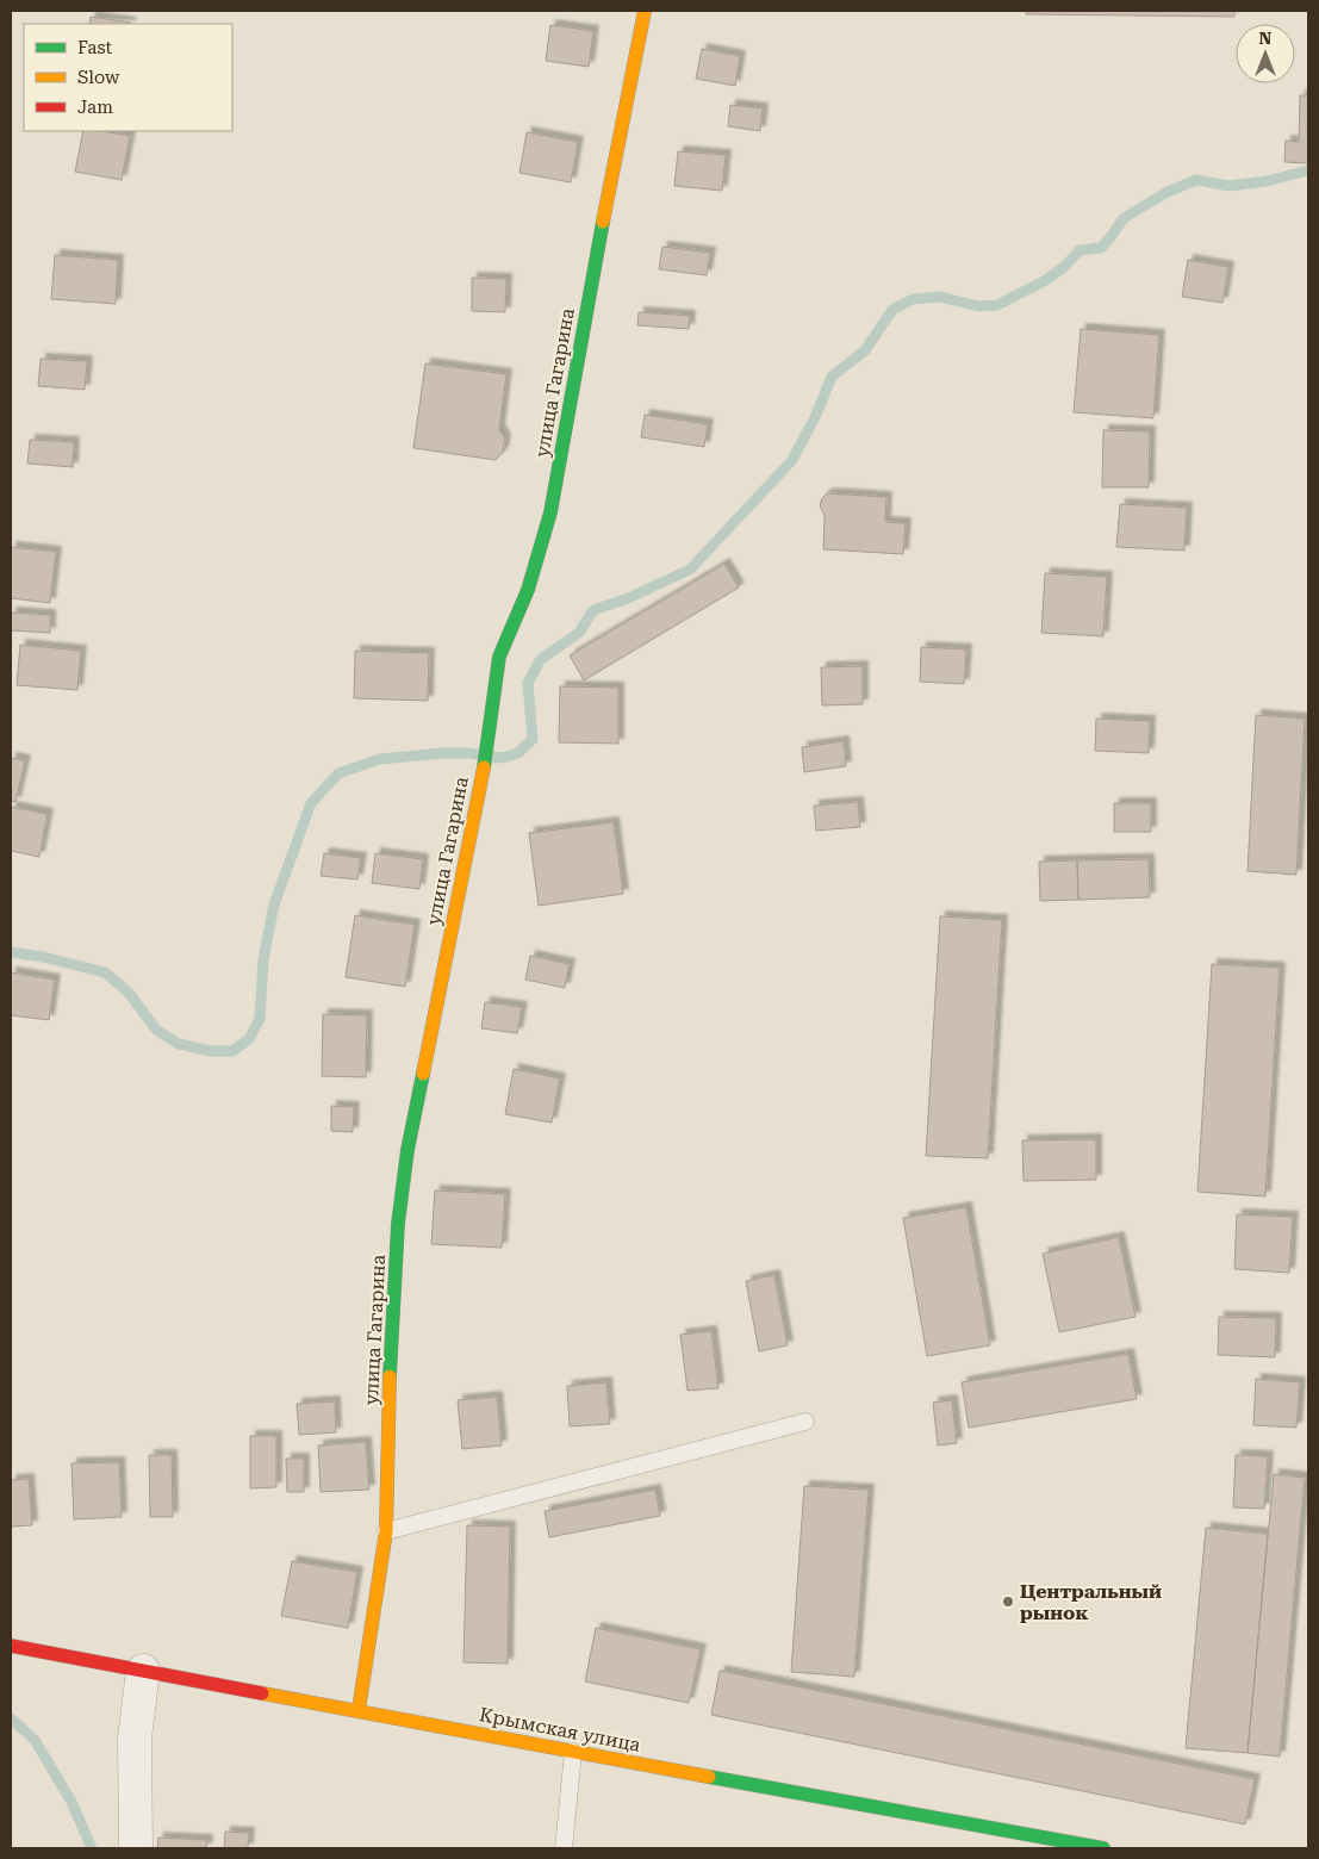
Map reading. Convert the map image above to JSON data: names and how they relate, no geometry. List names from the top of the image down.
{
  "streets": {
    "street": ["улица Гагарина", "Крымская улица"]
  },
  "crossings": [
    ["улица Гагарина", "Крымская улица"]
  ],
  "places": ["Центральный рынок"],
  "legend": ["Fast", "Slow", "Jam"],
  "north": "top"
}
